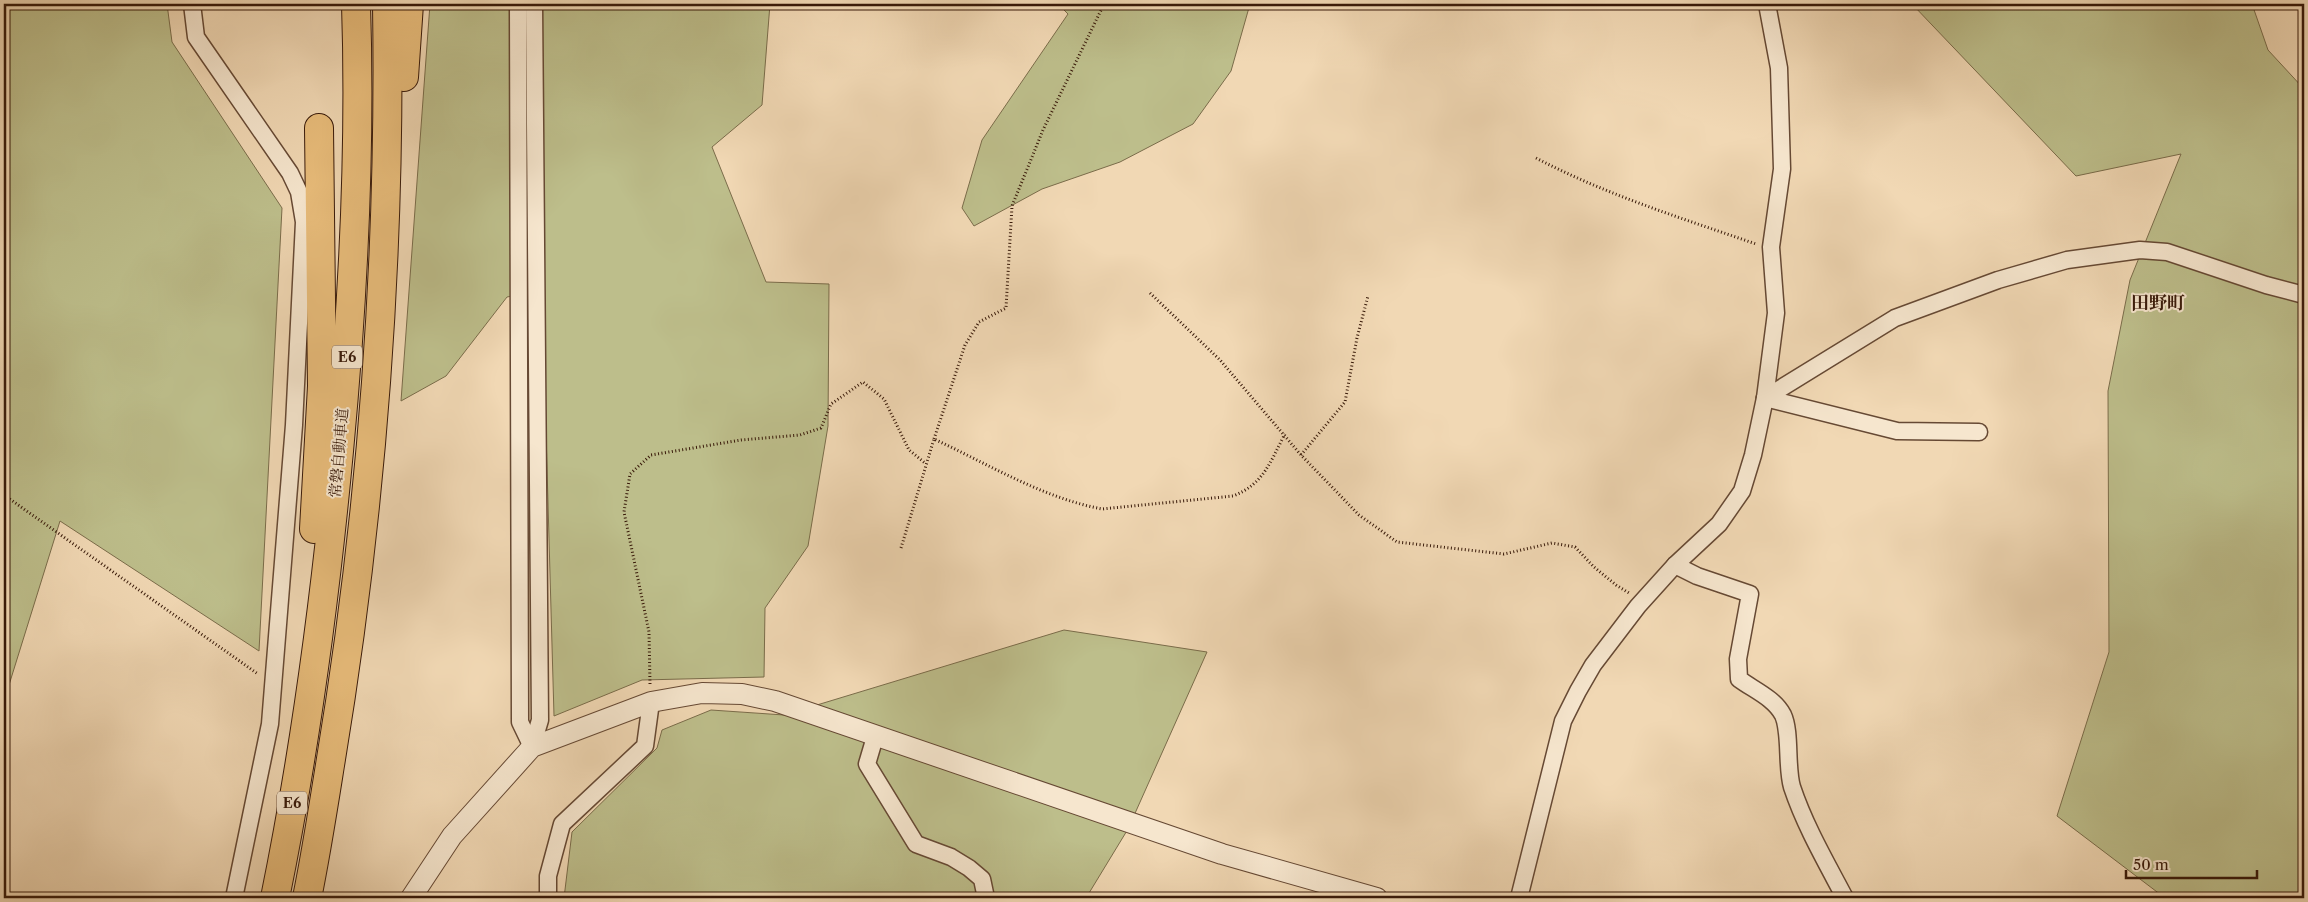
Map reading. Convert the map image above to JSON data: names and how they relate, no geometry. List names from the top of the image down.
{
  "streets": {
    "highway": ["E6", "常磐自動車道"]
  },
  "districts": ["田野町"],
  "scale_bar": "50 m"
}
